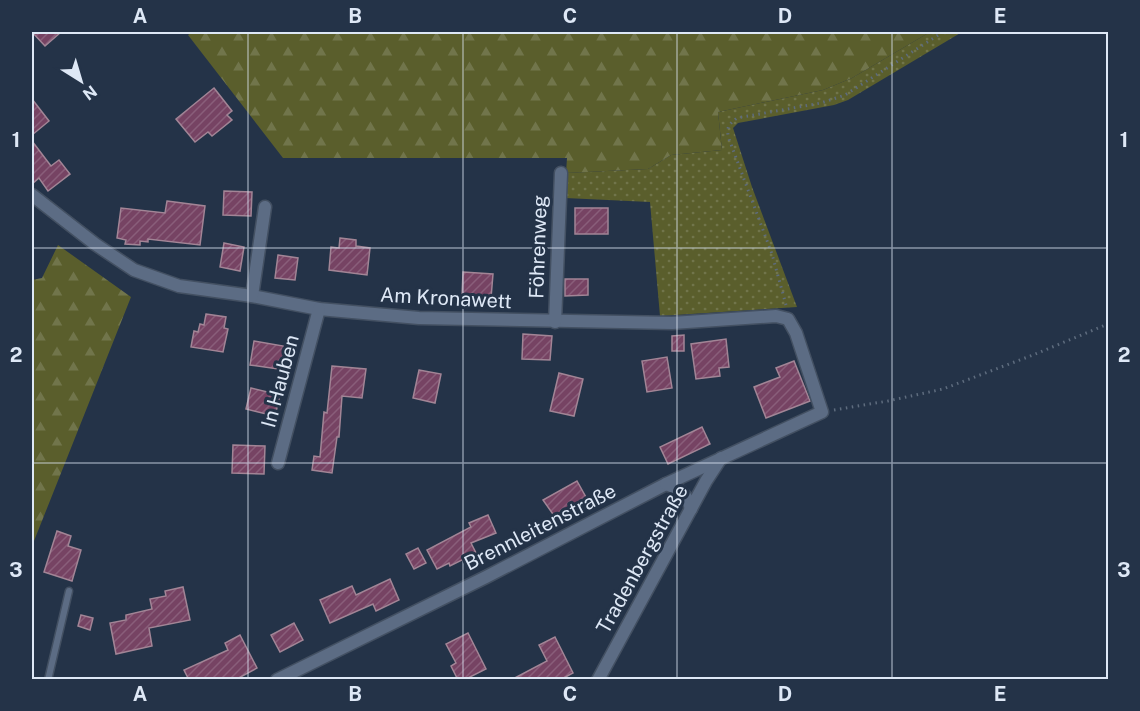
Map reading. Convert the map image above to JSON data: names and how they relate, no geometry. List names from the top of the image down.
{
  "streets": {
    "street": [
      "Föhrenweg",
      "Am Kronawett",
      "In Hauben",
      "Brennleitenstraße",
      "Tradenbergstraße"
    ]
  },
  "crossings": [
    ["Föhrenweg", "Am Kronawett"],
    ["Am Kronawett", "In Hauben"],
    ["Brennleitenstraße", "Tradenbergstraße"]
  ],
  "north": "bottom right",
  "grid": {
    "columns": [
      "A",
      "B",
      "C",
      "D",
      "E"
    ],
    "rows": ["1", "2", "3"]
  }
}
